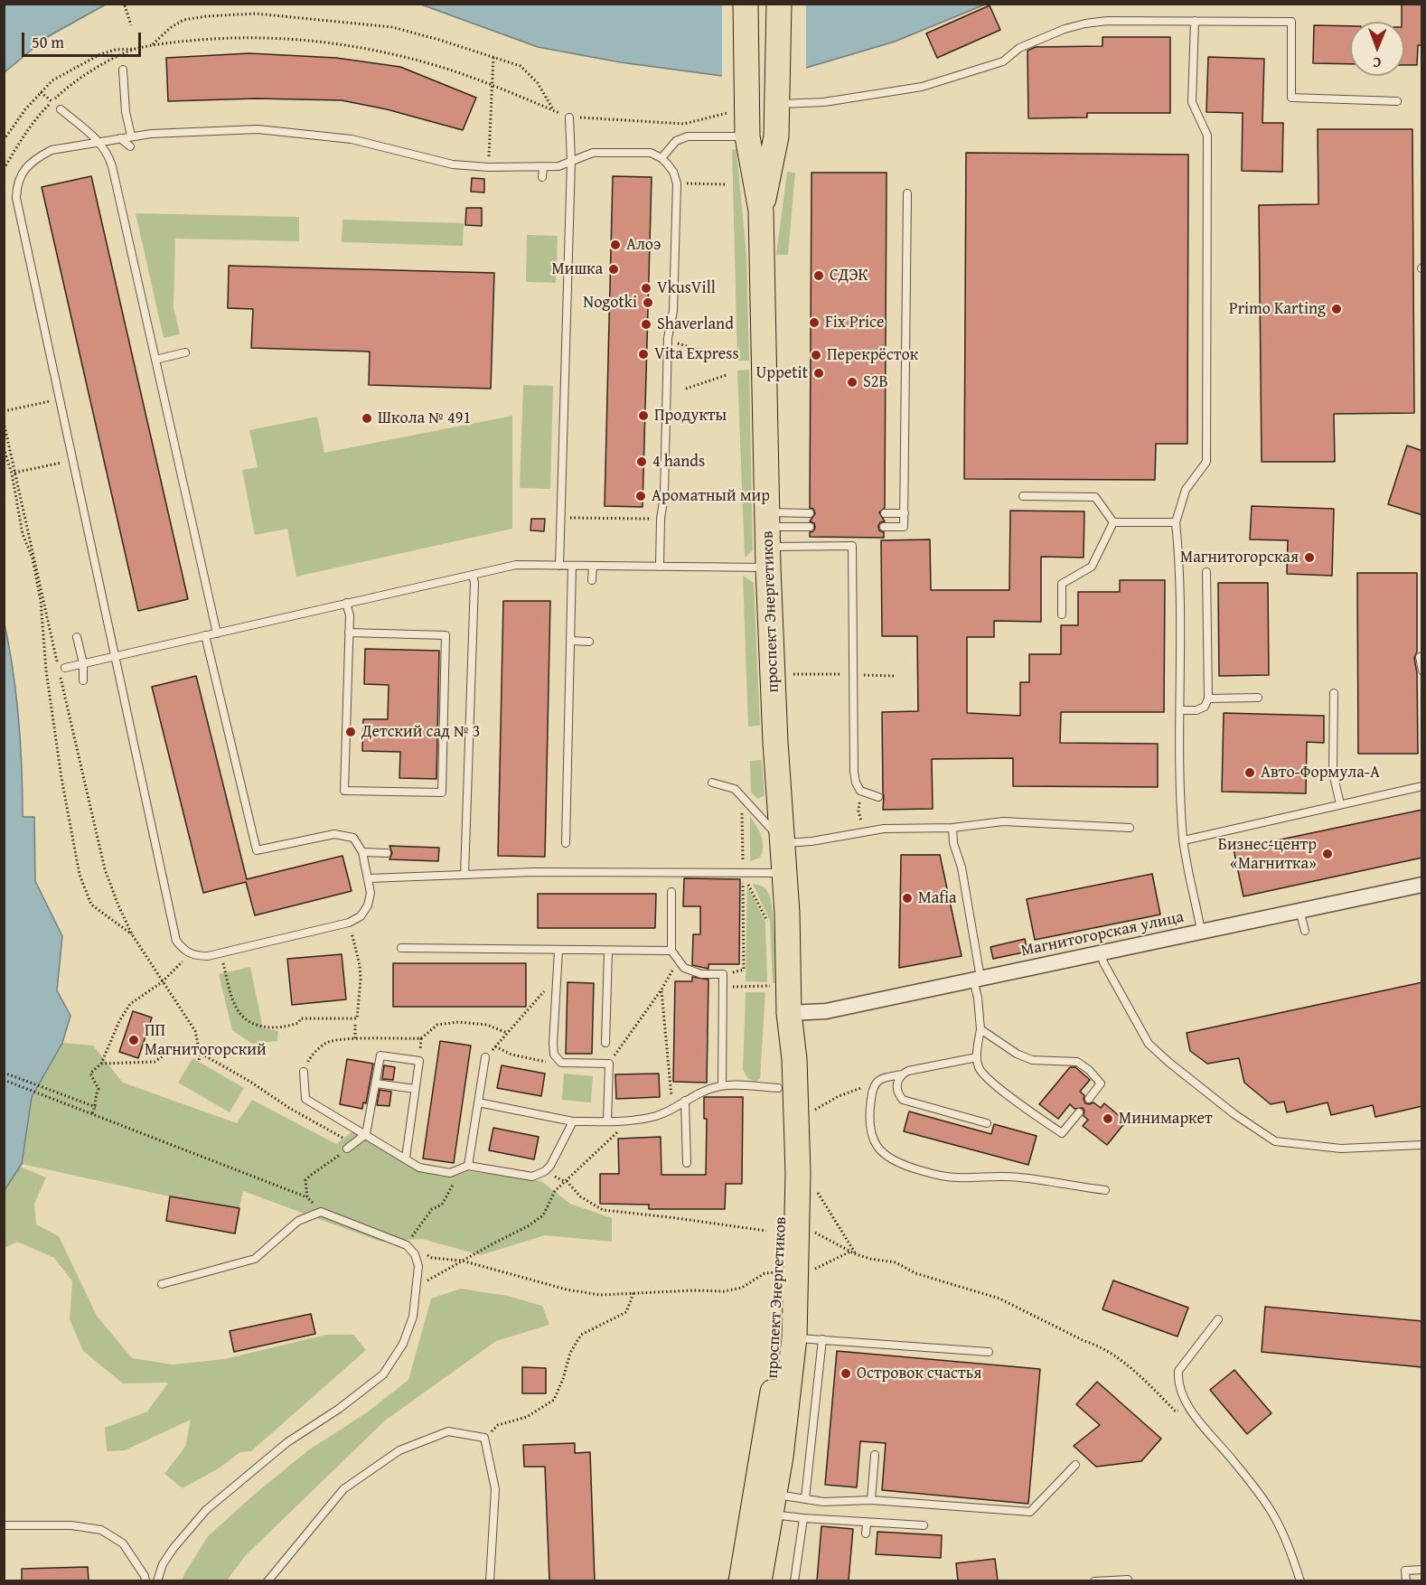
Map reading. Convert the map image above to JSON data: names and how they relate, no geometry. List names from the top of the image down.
{
  "streets": {
    "main road": ["проспект Энергетиков"],
    "street": ["Магнитогорская улица"]
  },
  "crossings": [
    ["проспект Энергетиков", "Магнитогорская улица"]
  ],
  "places": [
    "Алоэ",
    "Мишка",
    "СДЭК",
    "VkusVill",
    "Nogotki",
    "Primo Karting",
    "Fix Price",
    "Shaverland",
    "Vita Express",
    "Перекрёсток",
    "Uppetit",
    "S2B",
    "Продукты",
    "Школа № 491",
    "4 hands",
    "Ароматный мир",
    "Магнитогорская",
    "Детский сад № 3",
    "Авто-Формула-А",
    "Бизнес-центр «Магнитка»",
    "Mafia",
    "ПП Магнитогорский",
    "Минимаркет",
    "Островок счастья"
  ],
  "scale_bar": "50 m",
  "north": "bottom"
}
